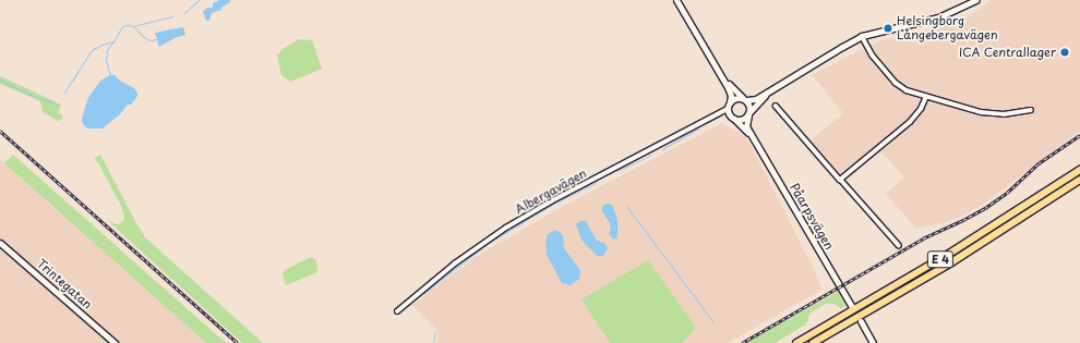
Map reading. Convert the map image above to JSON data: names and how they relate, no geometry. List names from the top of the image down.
{
  "streets": {
    "highway": ["E 4"],
    "street": ["Albergavägen", "Påarpsvägen", "Trintegatan"]
  },
  "crossings": [
    ["Albergavägen", "Påarpsvägen"]
  ],
  "places": ["Helsingborg Långebergavägen", "ICA Centrallager"]
}
